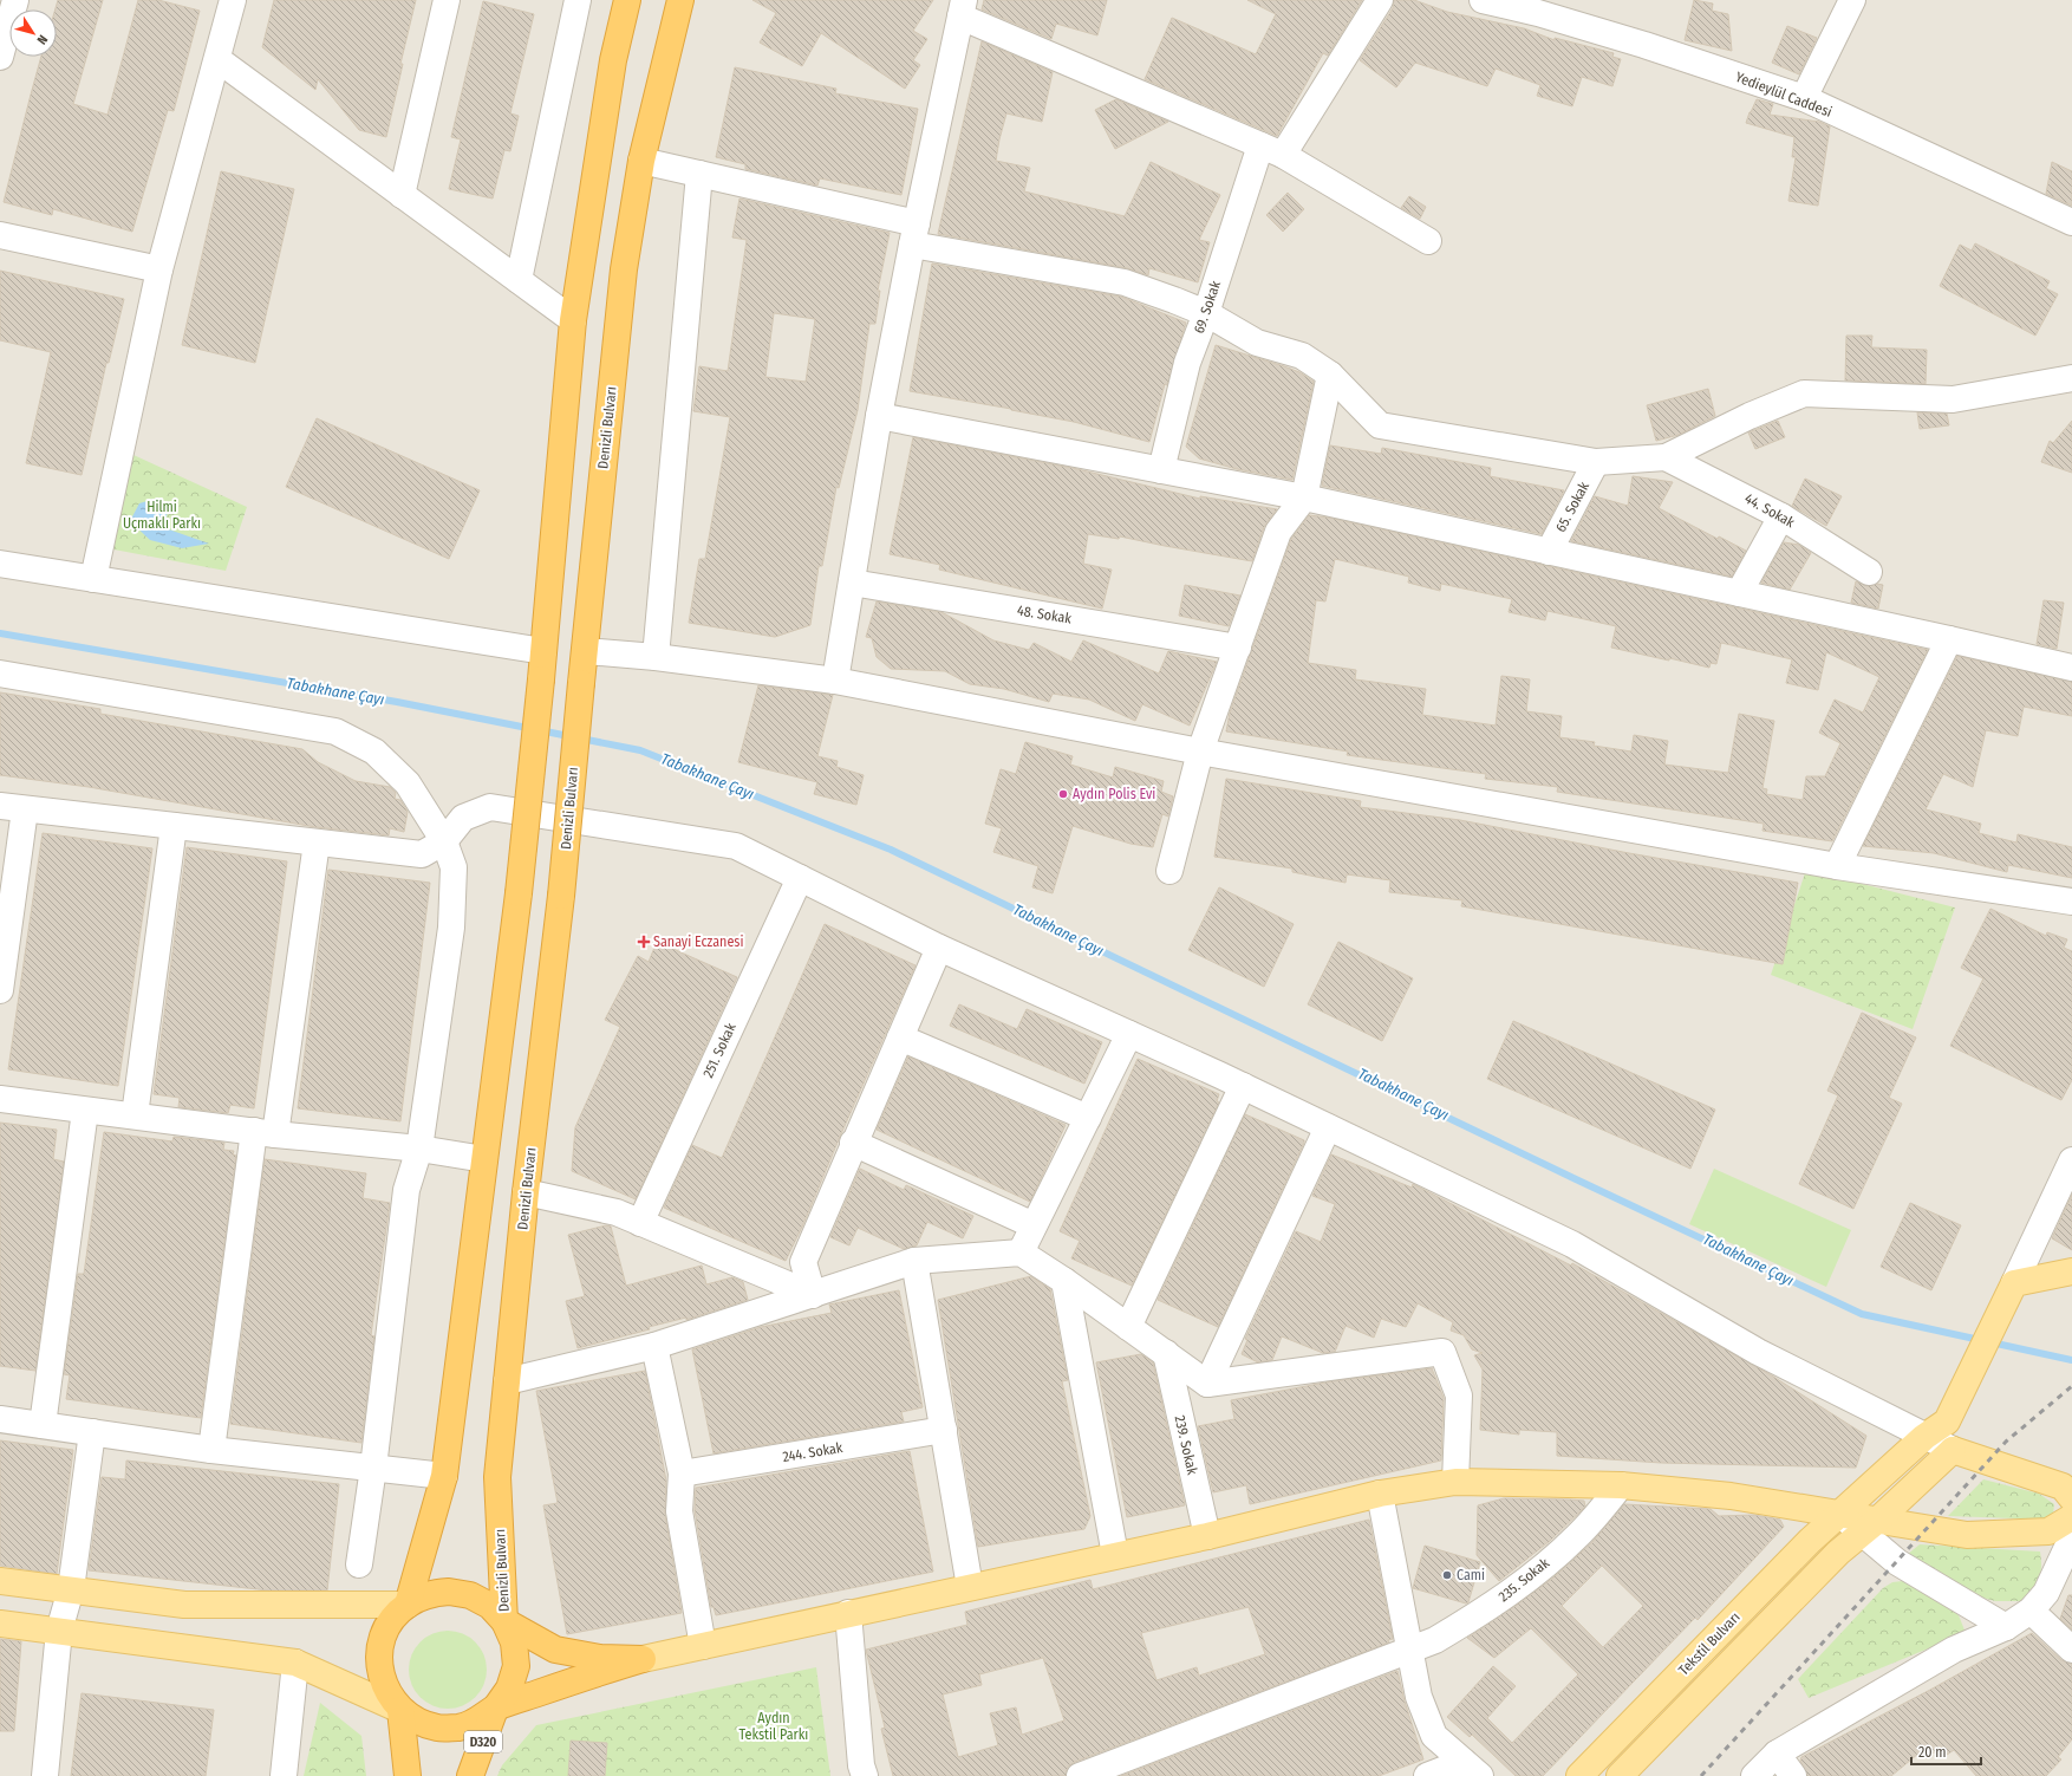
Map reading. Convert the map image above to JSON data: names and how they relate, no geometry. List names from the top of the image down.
{
  "streets": {
    "highway": ["Denizli Bulvarı", "D320"],
    "main road": ["Tekstil Bulvarı"],
    "street": [
      "Yedieylül Caddesi",
      "69. Sokak",
      "65. Sokak",
      "44. Sokak",
      "48. Sokak",
      "251. Sokak",
      "239. Sokak",
      "244. Sokak",
      "235. Sokak"
    ]
  },
  "crossings": [
    ["Denizli Bulvarı", "D320"]
  ],
  "water": ["Tabakhane Çayı"],
  "parks": ["Hilmi Uçmaklı Parkı", "Aydın Tekstil Parkı"],
  "places": {
    "other": ["Aydın Polis Evi", "Cami"],
    "health": ["Sanayi Eczanesi"]
  },
  "scale_bar": "20 m",
  "north": "bottom right"
}
